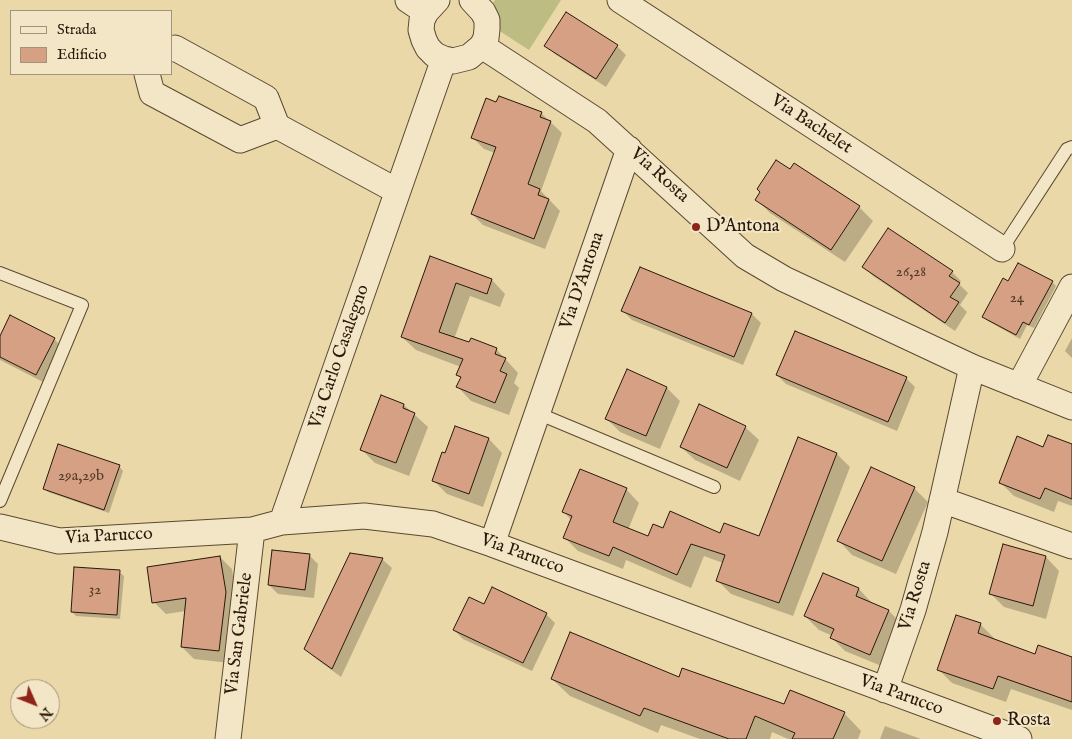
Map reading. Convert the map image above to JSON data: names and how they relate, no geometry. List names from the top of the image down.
{
  "streets": {
    "street": [
      "Via Bachelet",
      "Via Rosta",
      "Via D'Antona",
      "Via Carlo Casalegno",
      "Via Parucco",
      "Via San Gabriele"
    ]
  },
  "crossings": [
    ["Via Rosta", "Via D'Antona"],
    ["Via Rosta", "Via Parucco"],
    ["Via D'Antona", "Via Parucco"],
    ["Via Carlo Casalegno", "Via Parucco"],
    ["Via Parucco", "Via San Gabriele"]
  ],
  "places": ["D'Antona", "Rosta"],
  "house_numbers": [
    "26,28",
    "24",
    "29a,29b",
    "32"
  ],
  "legend": ["Strada", "Edificio"],
  "north": "bottom right"
}
